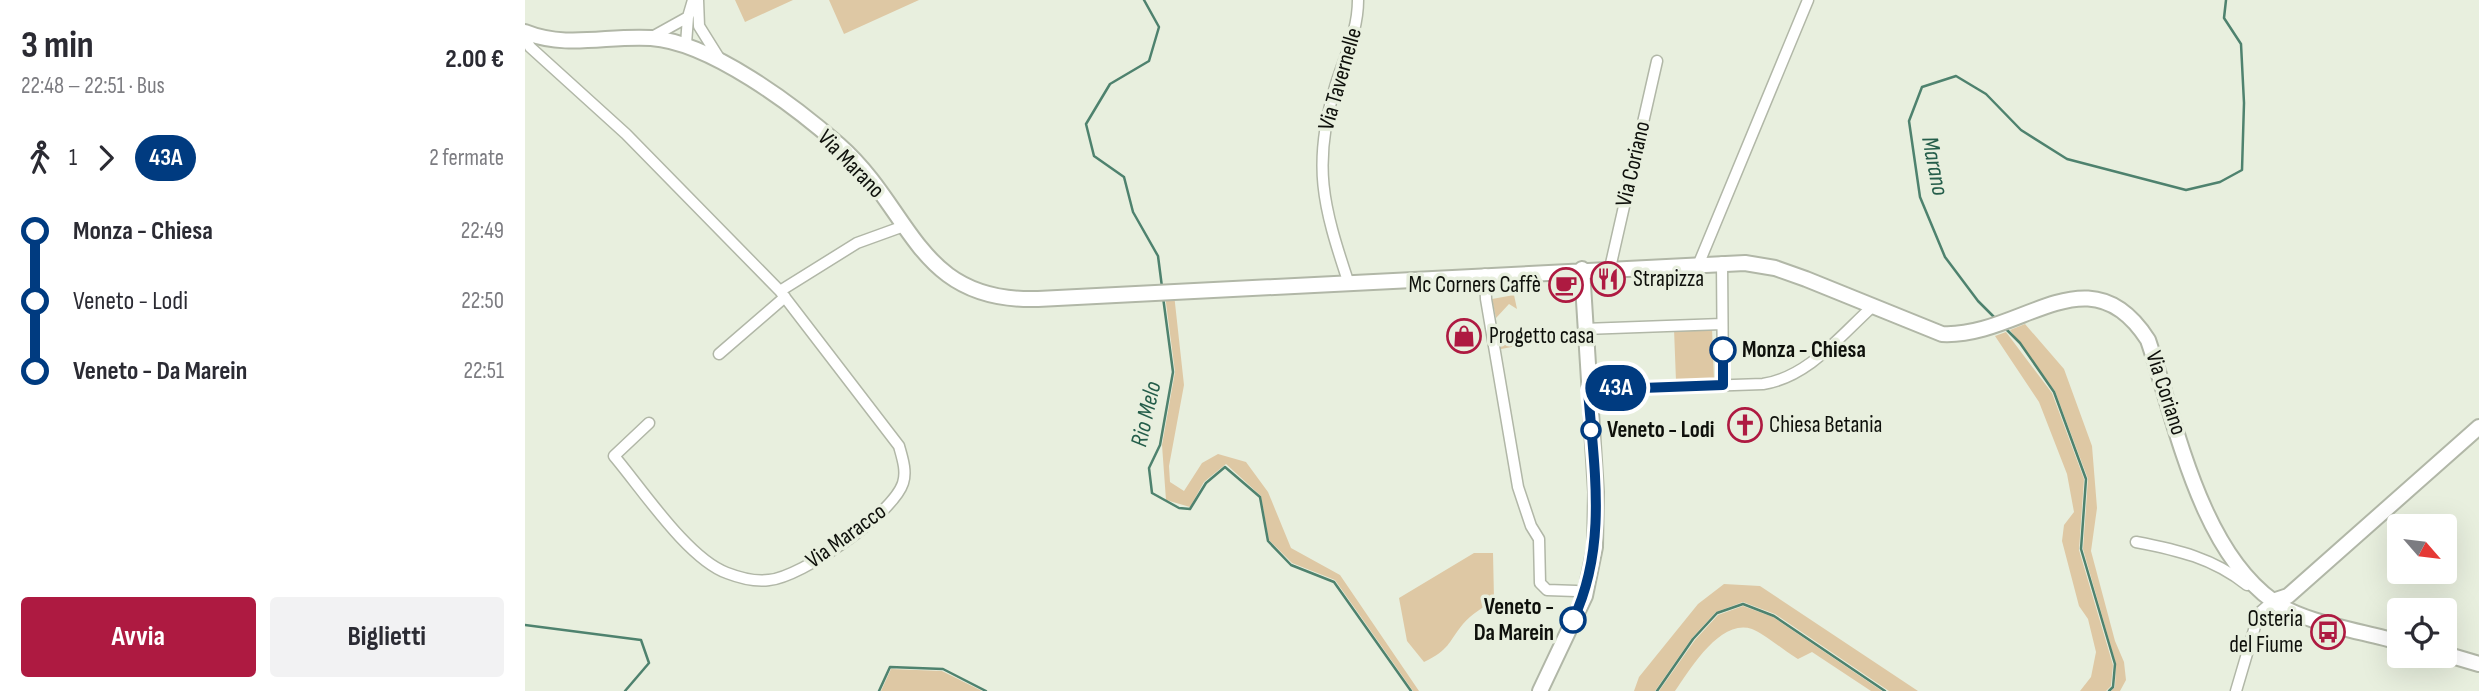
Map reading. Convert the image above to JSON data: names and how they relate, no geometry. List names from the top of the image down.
{
  "streets": {
    "main road": ["Via Marano", "Via Coriano"],
    "street": ["Via Tavernelle", "Via Maracco"]
  },
  "crossings": [
    ["Via Tavernelle", "Via Marano"],
    ["Via Marano", "Via Coriano"]
  ],
  "water": ["Marano", "Rio Melo"],
  "places": {
    "restaurant": ["Strapizza"],
    "cafe": ["Mc Corners Caffè"],
    "shop": ["Progetto casa"],
    "other": ["Monza - Chiesa", "Veneto - Lodi", "Veneto - Da Marein"],
    "church": ["Chiesa Betania"],
    "bus stop": ["Osteria del Fiume"]
  },
  "lines": ["bus line 43A"],
  "north": "bottom right",
  "page": {
    "heading": ["3 min", "22:48 – 22:51 · Bus", "2.00 €"],
    "on_map": "43A",
    "legs": ["1", "43A", "2 fermate"],
    "list": [
      {
        "name": "Monza - Chiesa",
        "value": "22:49"
      },
      {
        "name": "Veneto - Lodi",
        "value": "22:50"
      },
      {
        "name": "Veneto - Da Marein",
        "value": "22:51"
      }
    ],
    "buttons": ["Avvia", "Biglietti"]
  }
}
